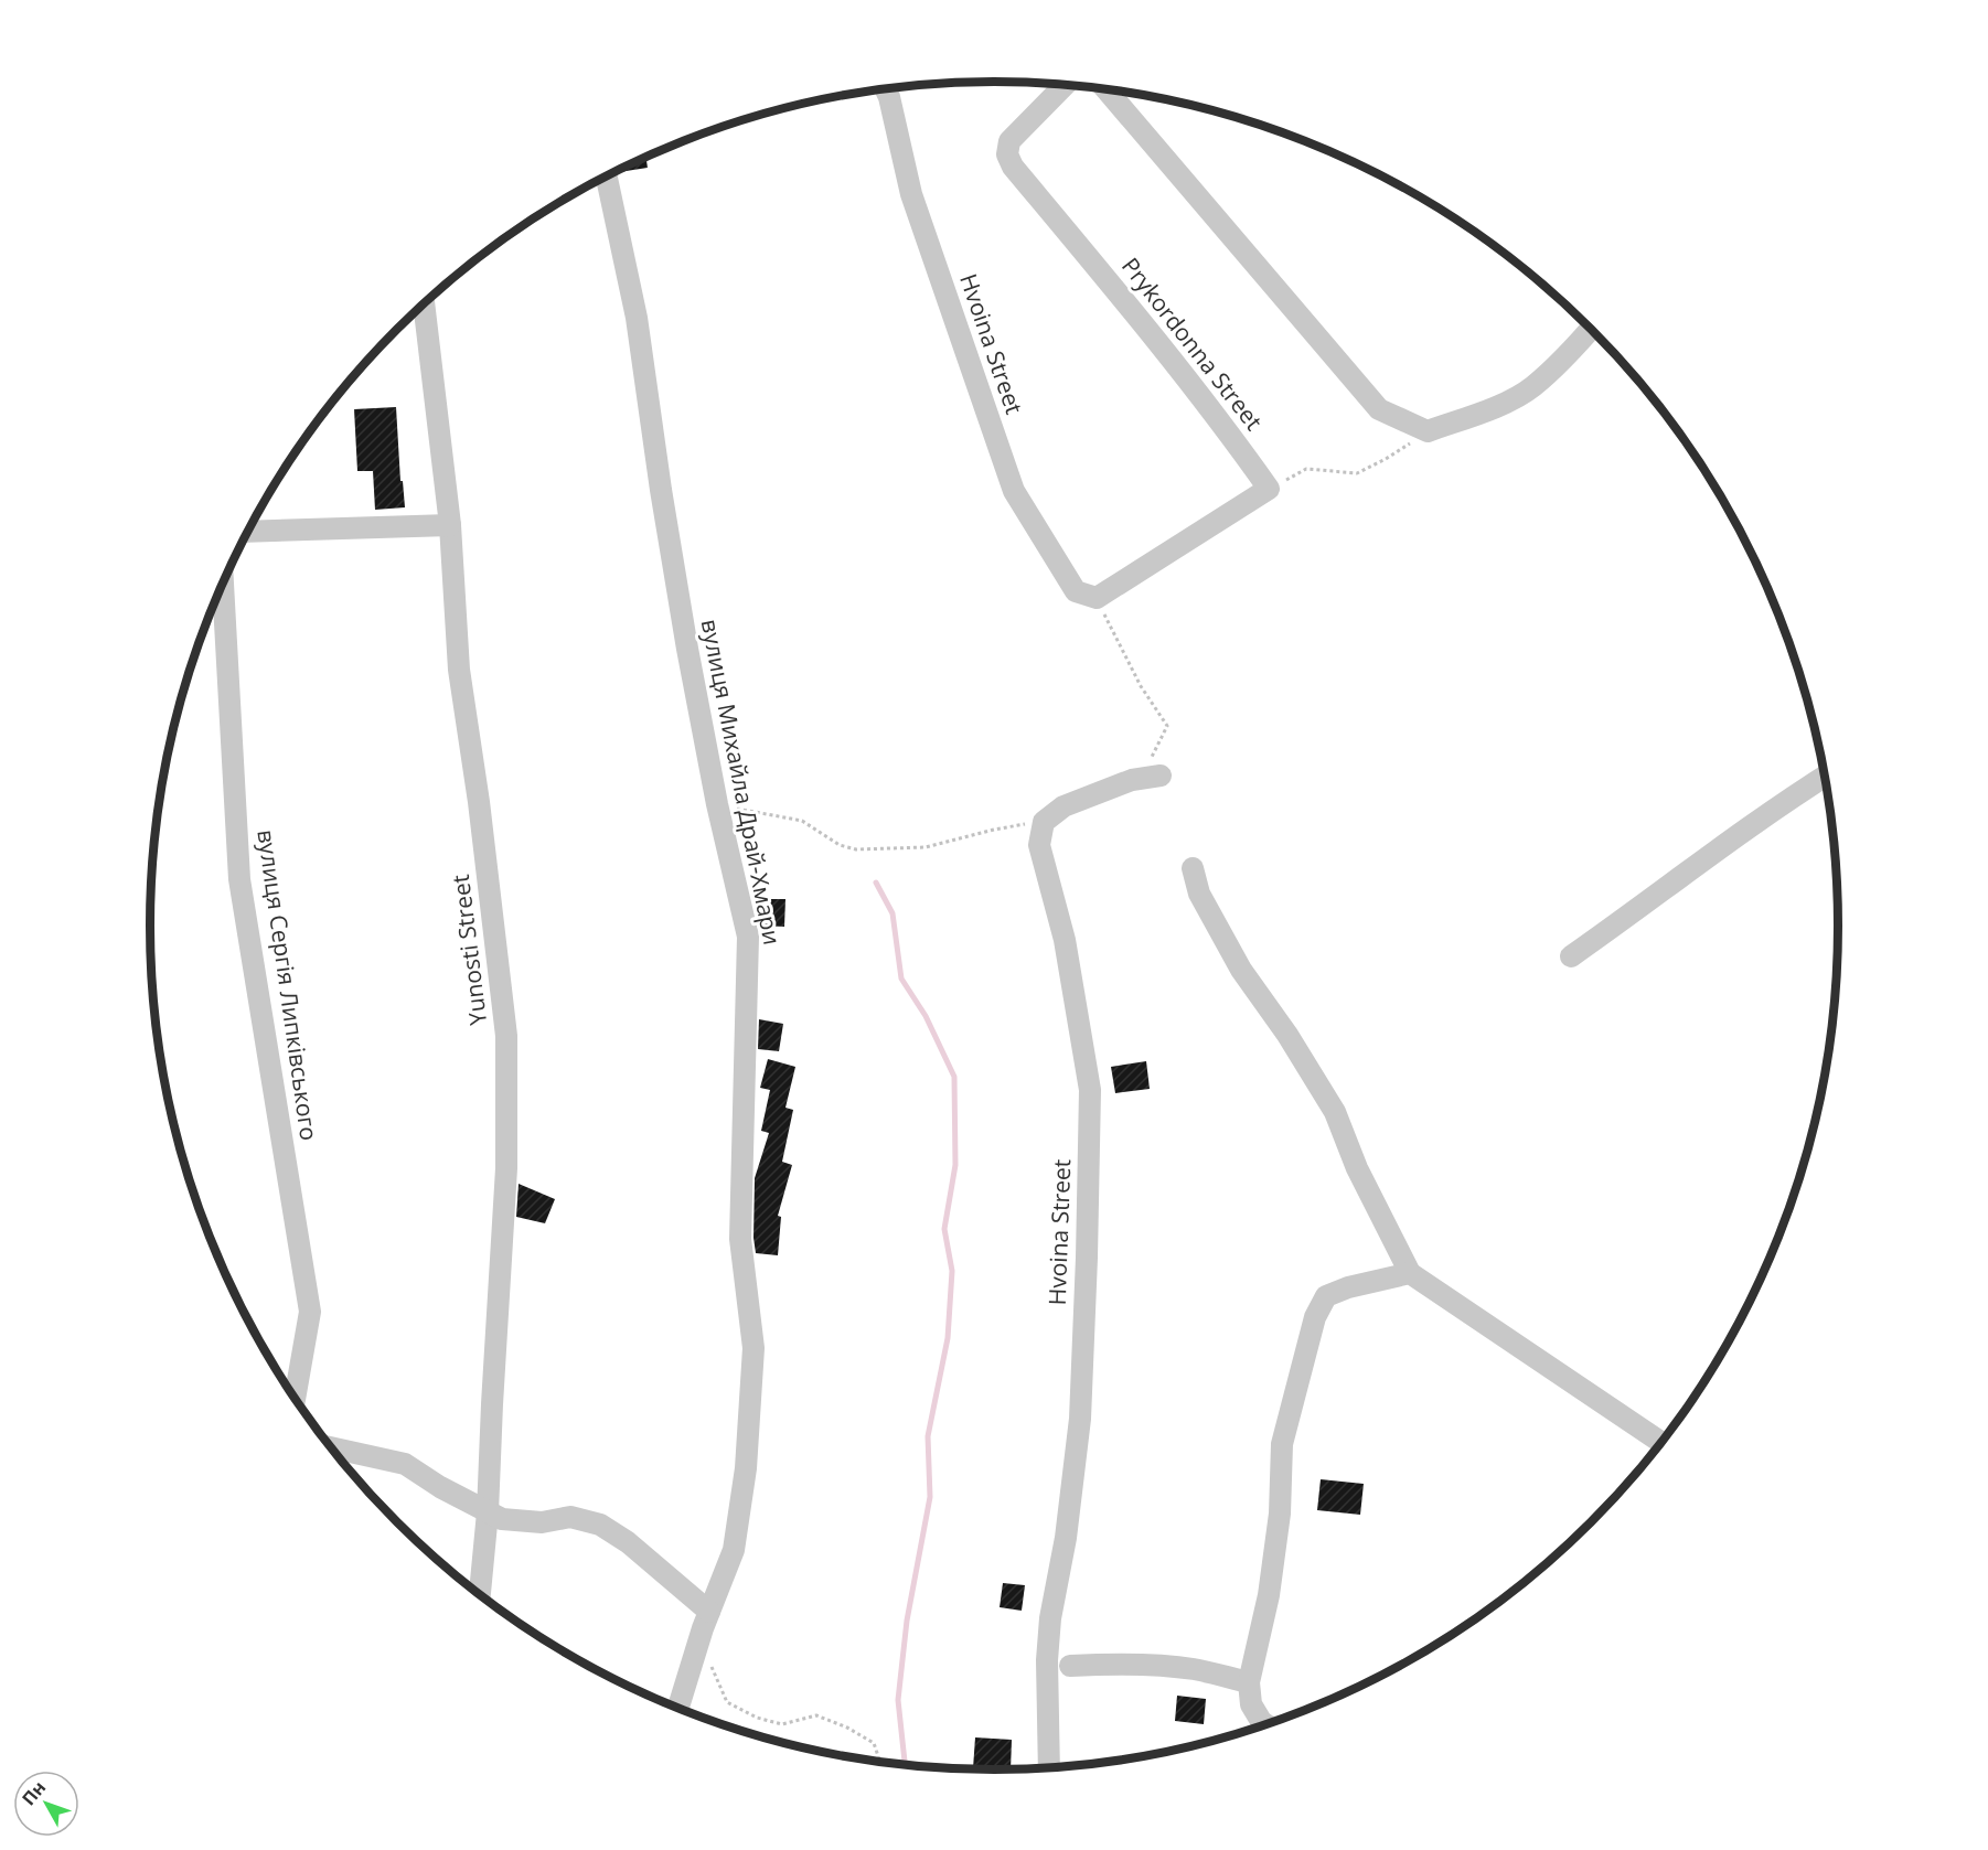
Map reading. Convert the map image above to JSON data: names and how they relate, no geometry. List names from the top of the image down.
{
  "streets": {
    "street": [
      "Hvoina Street",
      "Prykordonna Street",
      "вулиця Михайла Драй-Хмари",
      "Yunosti Street",
      "вулиця Сергія Липківського"
    ]
  },
  "north": "top left"
}
